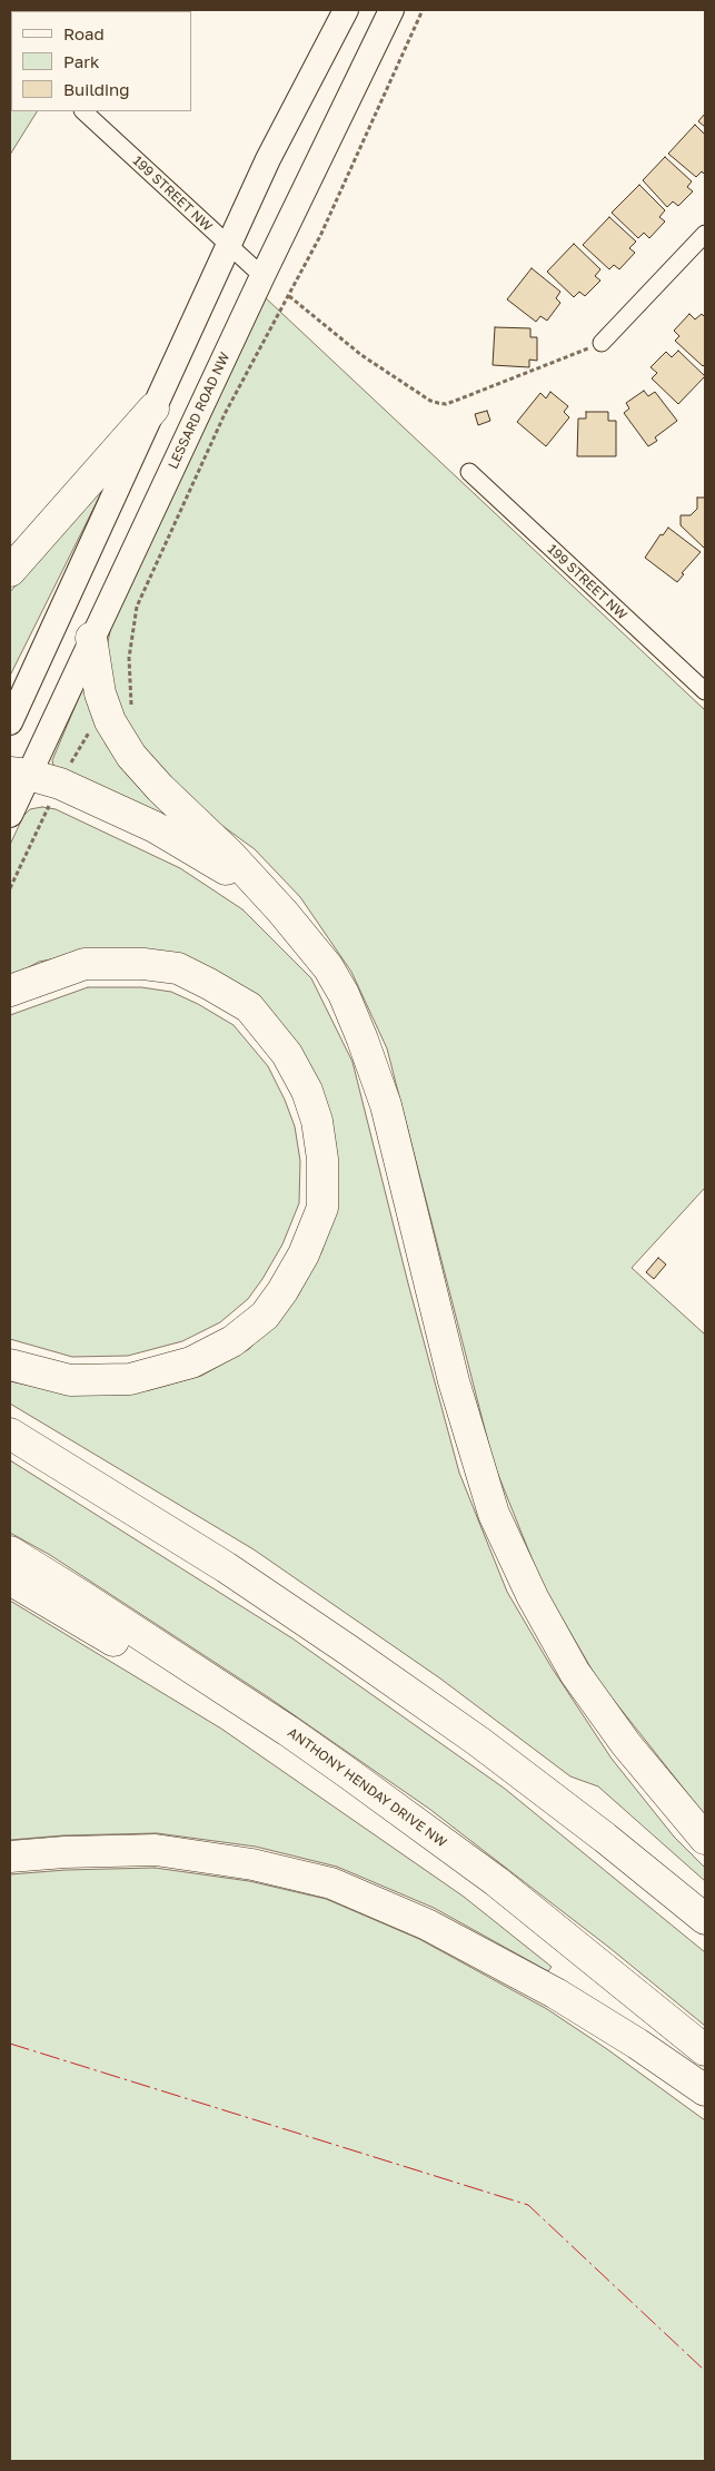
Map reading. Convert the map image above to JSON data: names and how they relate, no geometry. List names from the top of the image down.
{
  "streets": {
    "highway": ["ANTHONY HENDAY DRIVE NW"],
    "main road": ["LESSARD ROAD NW"],
    "street": ["199 STREET NW"]
  },
  "crossings": [
    ["199 STREET NW", "LESSARD ROAD NW"]
  ],
  "legend": ["Road", "Park", "Building"]
}
